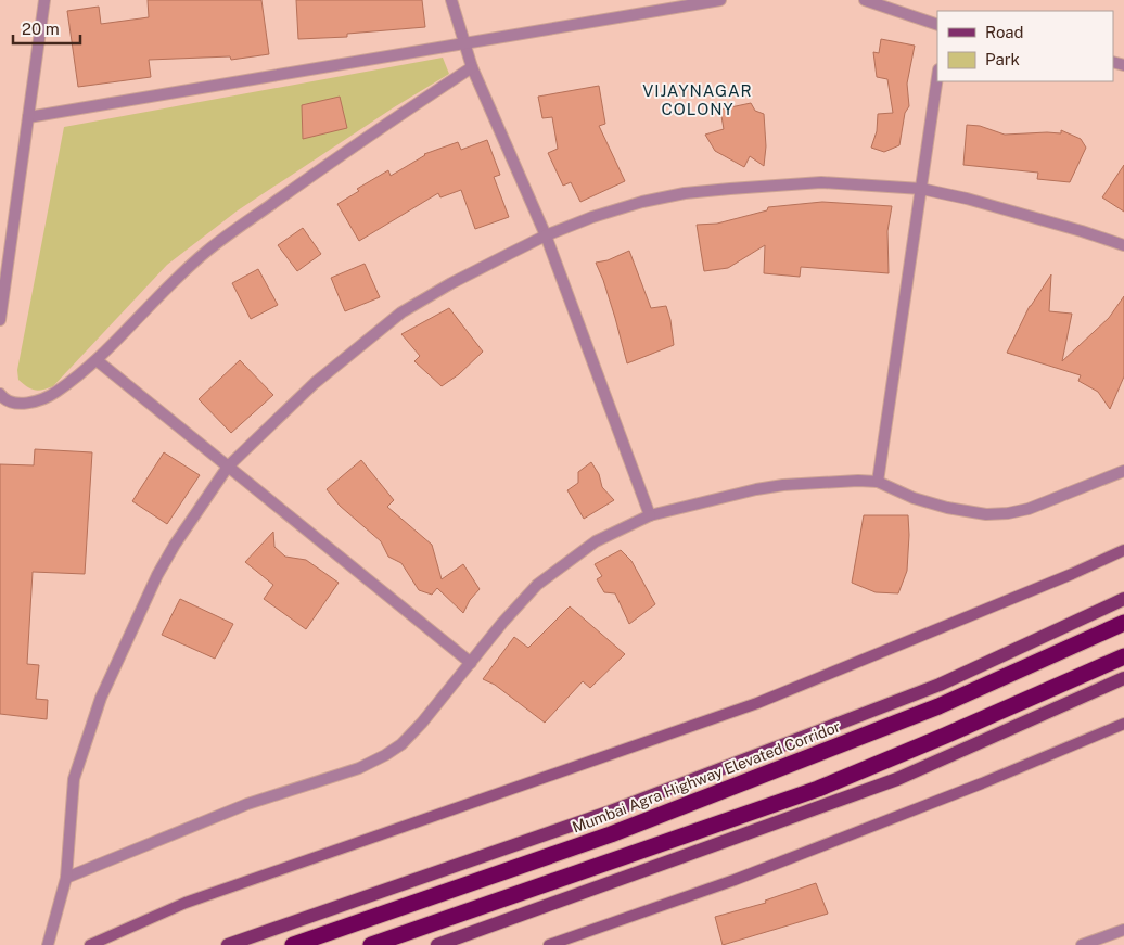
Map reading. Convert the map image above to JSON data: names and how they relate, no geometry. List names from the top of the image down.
{
  "streets": {
    "highway": ["Mumbai Agra Highway Elevated Corridor"]
  },
  "districts": ["VIJAYNAGAR COLONY"],
  "legend": ["Road", "Park"],
  "scale_bar": "20 m"
}
